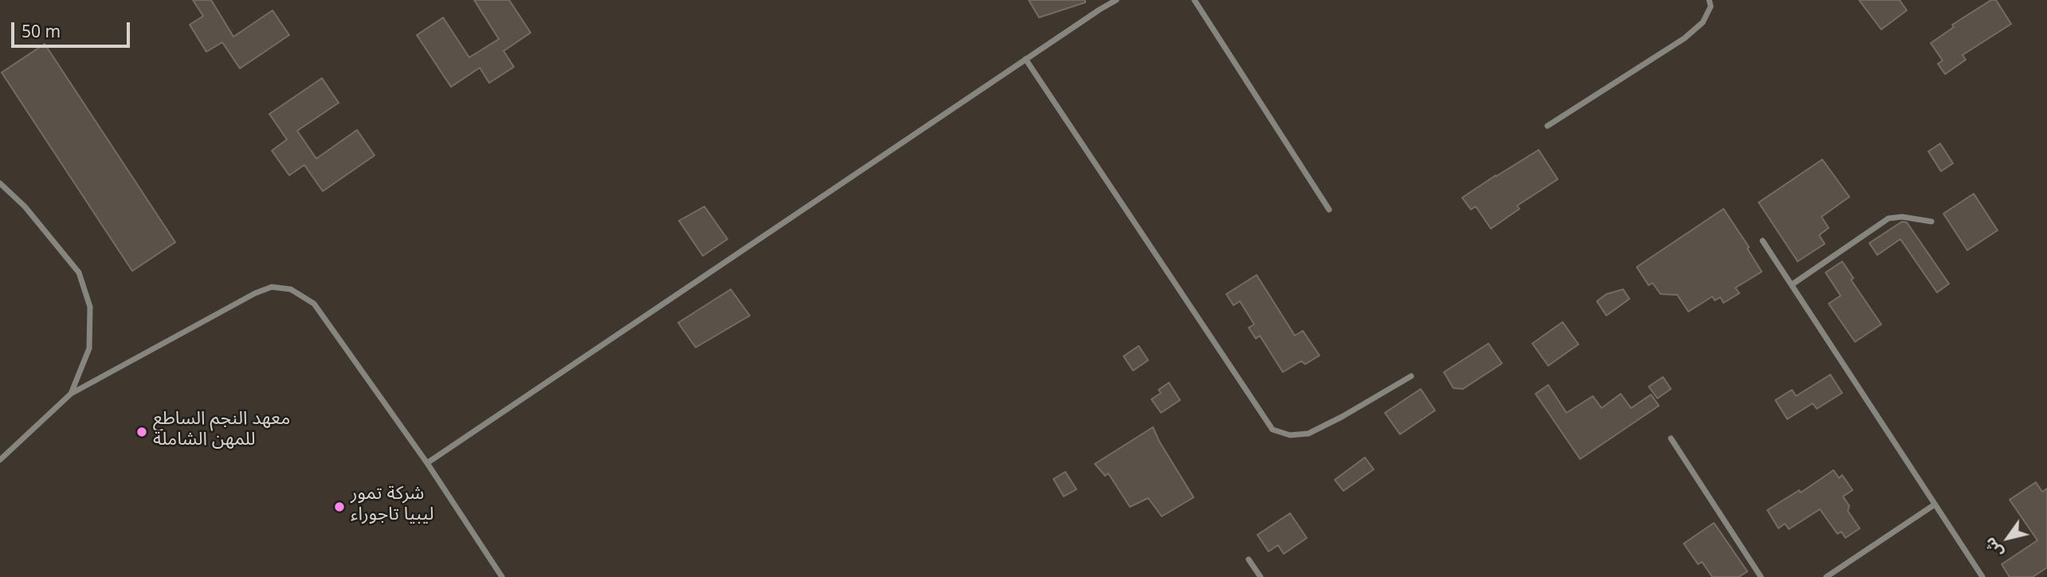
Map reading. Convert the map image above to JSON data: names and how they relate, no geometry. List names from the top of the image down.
{
  "places": ["معهد النجم الساطع للمهن الشاملة", "شركة تمور ليبيا تاجوراء"],
  "scale_bar": "50 m",
  "north": "bottom left"
}
